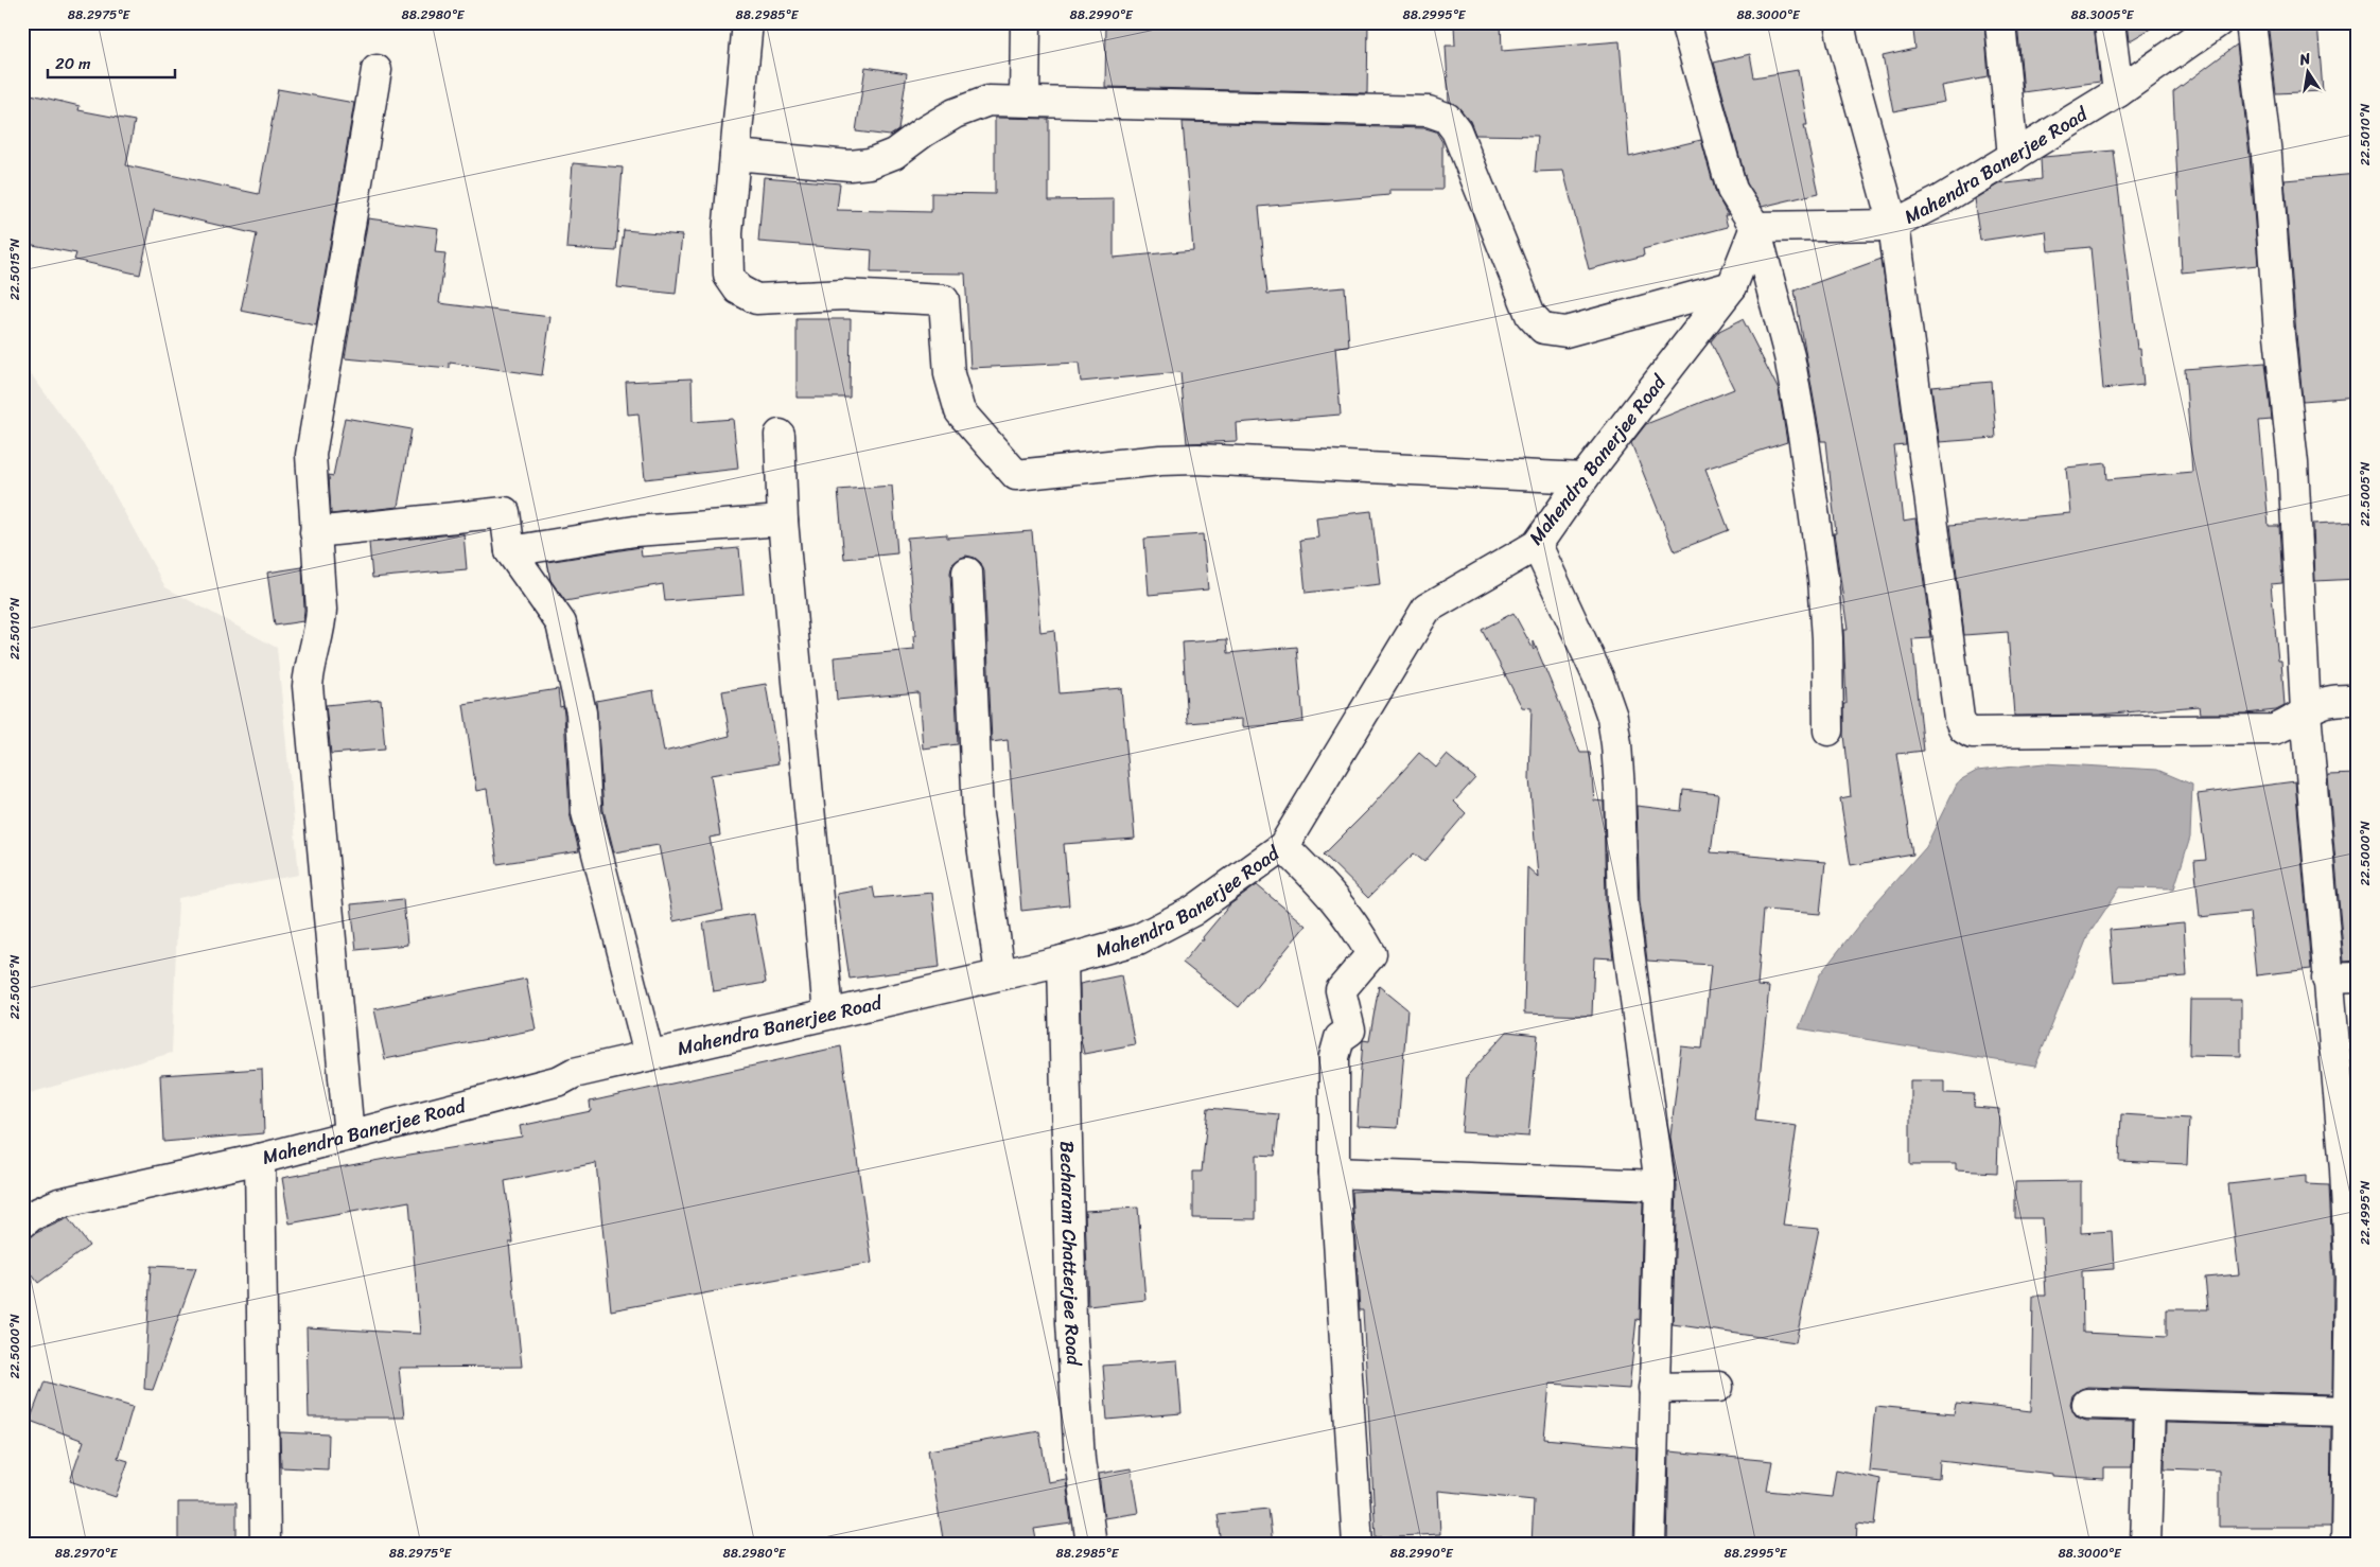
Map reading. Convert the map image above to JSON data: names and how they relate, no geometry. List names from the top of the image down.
{
  "streets": {
    "street": ["Mahendra Banerjee Road", "Becharam Chatterjee Road"]
  },
  "crossings": [
    ["Mahendra Banerjee Road", "Becharam Chatterjee Road"]
  ],
  "scale_bar": "20 m",
  "north": "top",
  "coordinates": [
    "88.2975°E",
    "88.2980°E",
    "88.2985°E",
    "88.2990°E",
    "88.2995°E",
    "88.3000°E",
    "88.3005°E",
    "22.5010°N",
    "22.5015°N",
    "22.5005°N",
    "22.5000°N",
    "22.4995°N",
    "88.2970°E"
  ]
}
